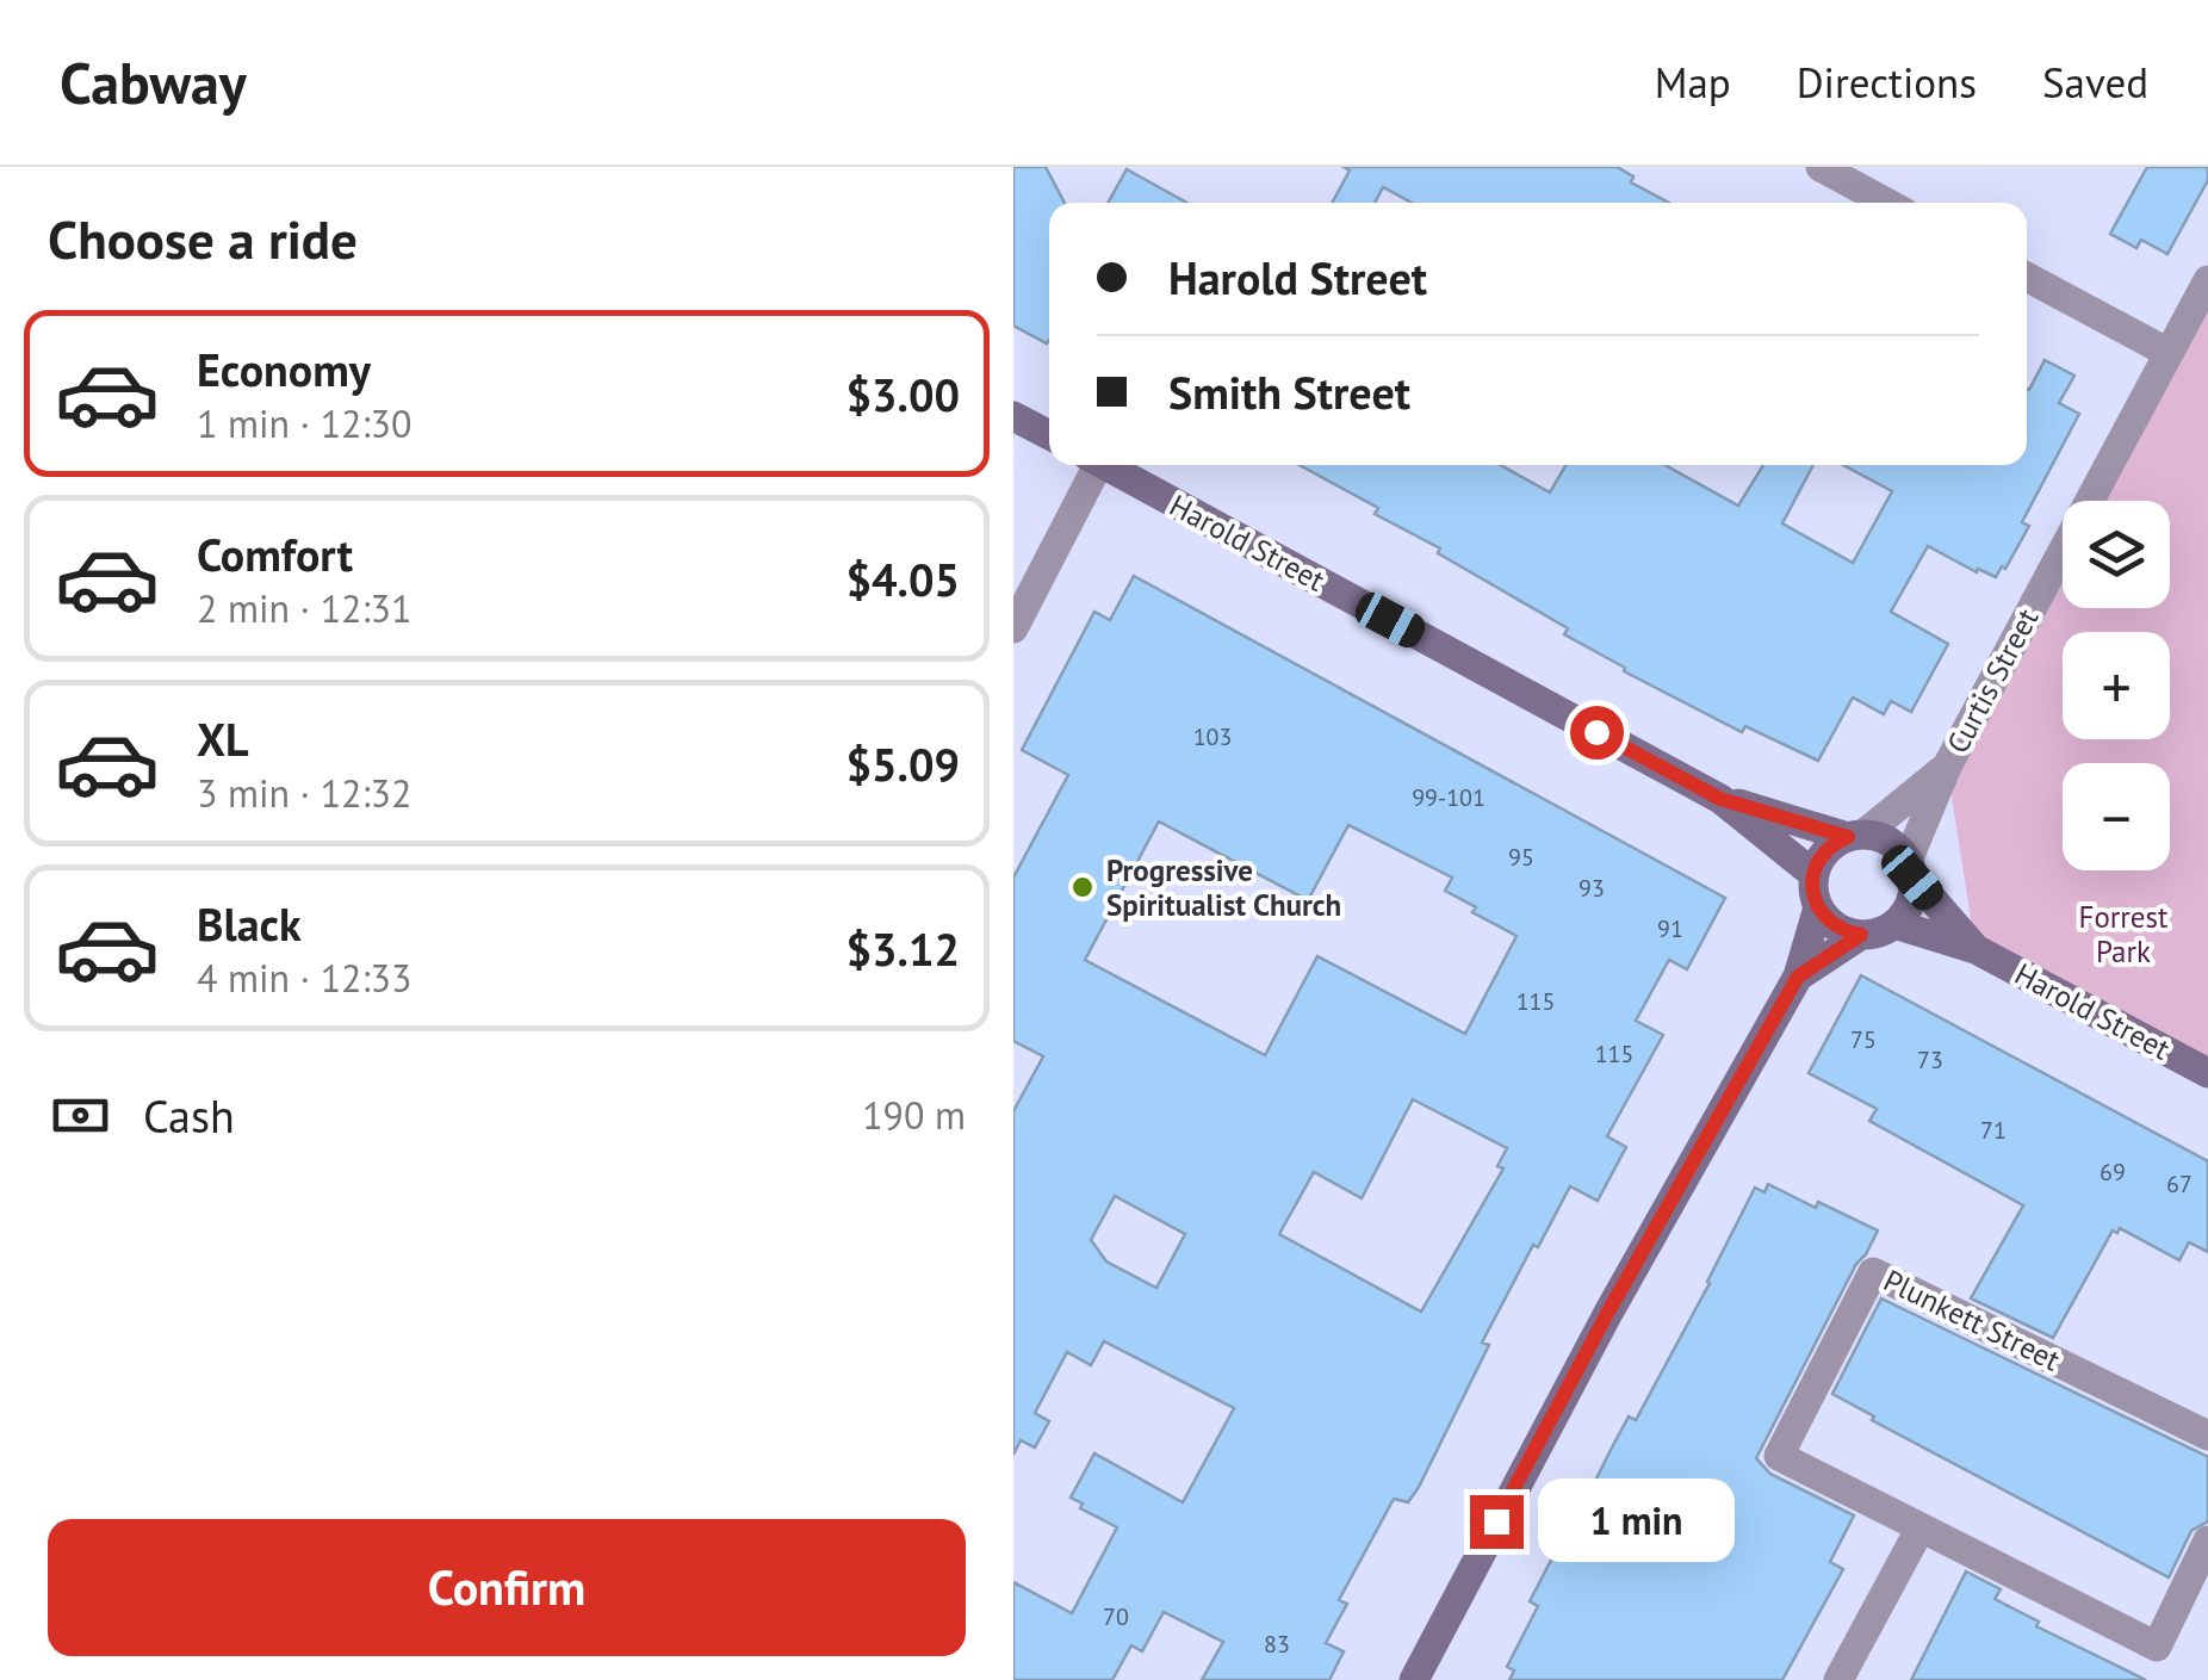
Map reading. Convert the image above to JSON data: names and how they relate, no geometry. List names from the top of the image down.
{
  "streets": {
    "street": ["Harold Street", "Curtis Street", "Plunkett Street"]
  },
  "crossings": [
    ["Harold Street", "Curtis Street"]
  ],
  "parks": ["Forrest Park"],
  "places": ["Progressive Spiritualist Church"],
  "house_numbers": [
    "103",
    "99-101",
    "95",
    "93",
    "91",
    "115",
    "75",
    "115",
    "73",
    "71",
    "69",
    "67",
    "70",
    "83"
  ],
  "page": {
    "header": "Cabway",
    "nav": ["Map", "Directions", "Saved"],
    "heading": "Choose a ride",
    "banner": ["Harold Street", "Smith Street"],
    "list": [
      {
        "name": "Economy",
        "note": "1 min · 12:30",
        "value": "$3.00"
      },
      {
        "name": "Comfort",
        "note": "2 min · 12:31",
        "value": "$4.05"
      },
      {
        "name": "XL",
        "note": "3 min · 12:32",
        "value": "$5.09"
      },
      {
        "name": "Black",
        "note": "4 min · 12:33",
        "value": "$3.12"
      }
    ],
    "map_buttons": ["+", "−"],
    "pay": ["Cash", "190 m"],
    "bubble": "1 min",
    "buttons": "Confirm"
  }
}
